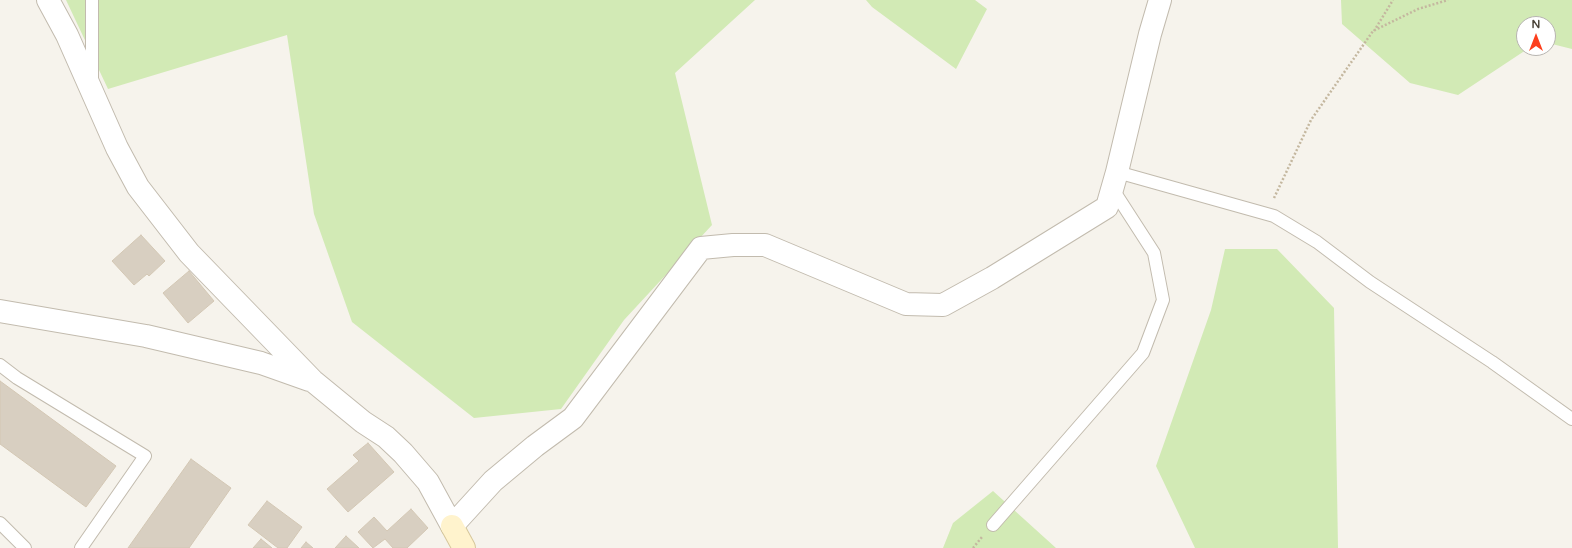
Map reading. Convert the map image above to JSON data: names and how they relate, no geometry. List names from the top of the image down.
{
  "north": "top"
}
